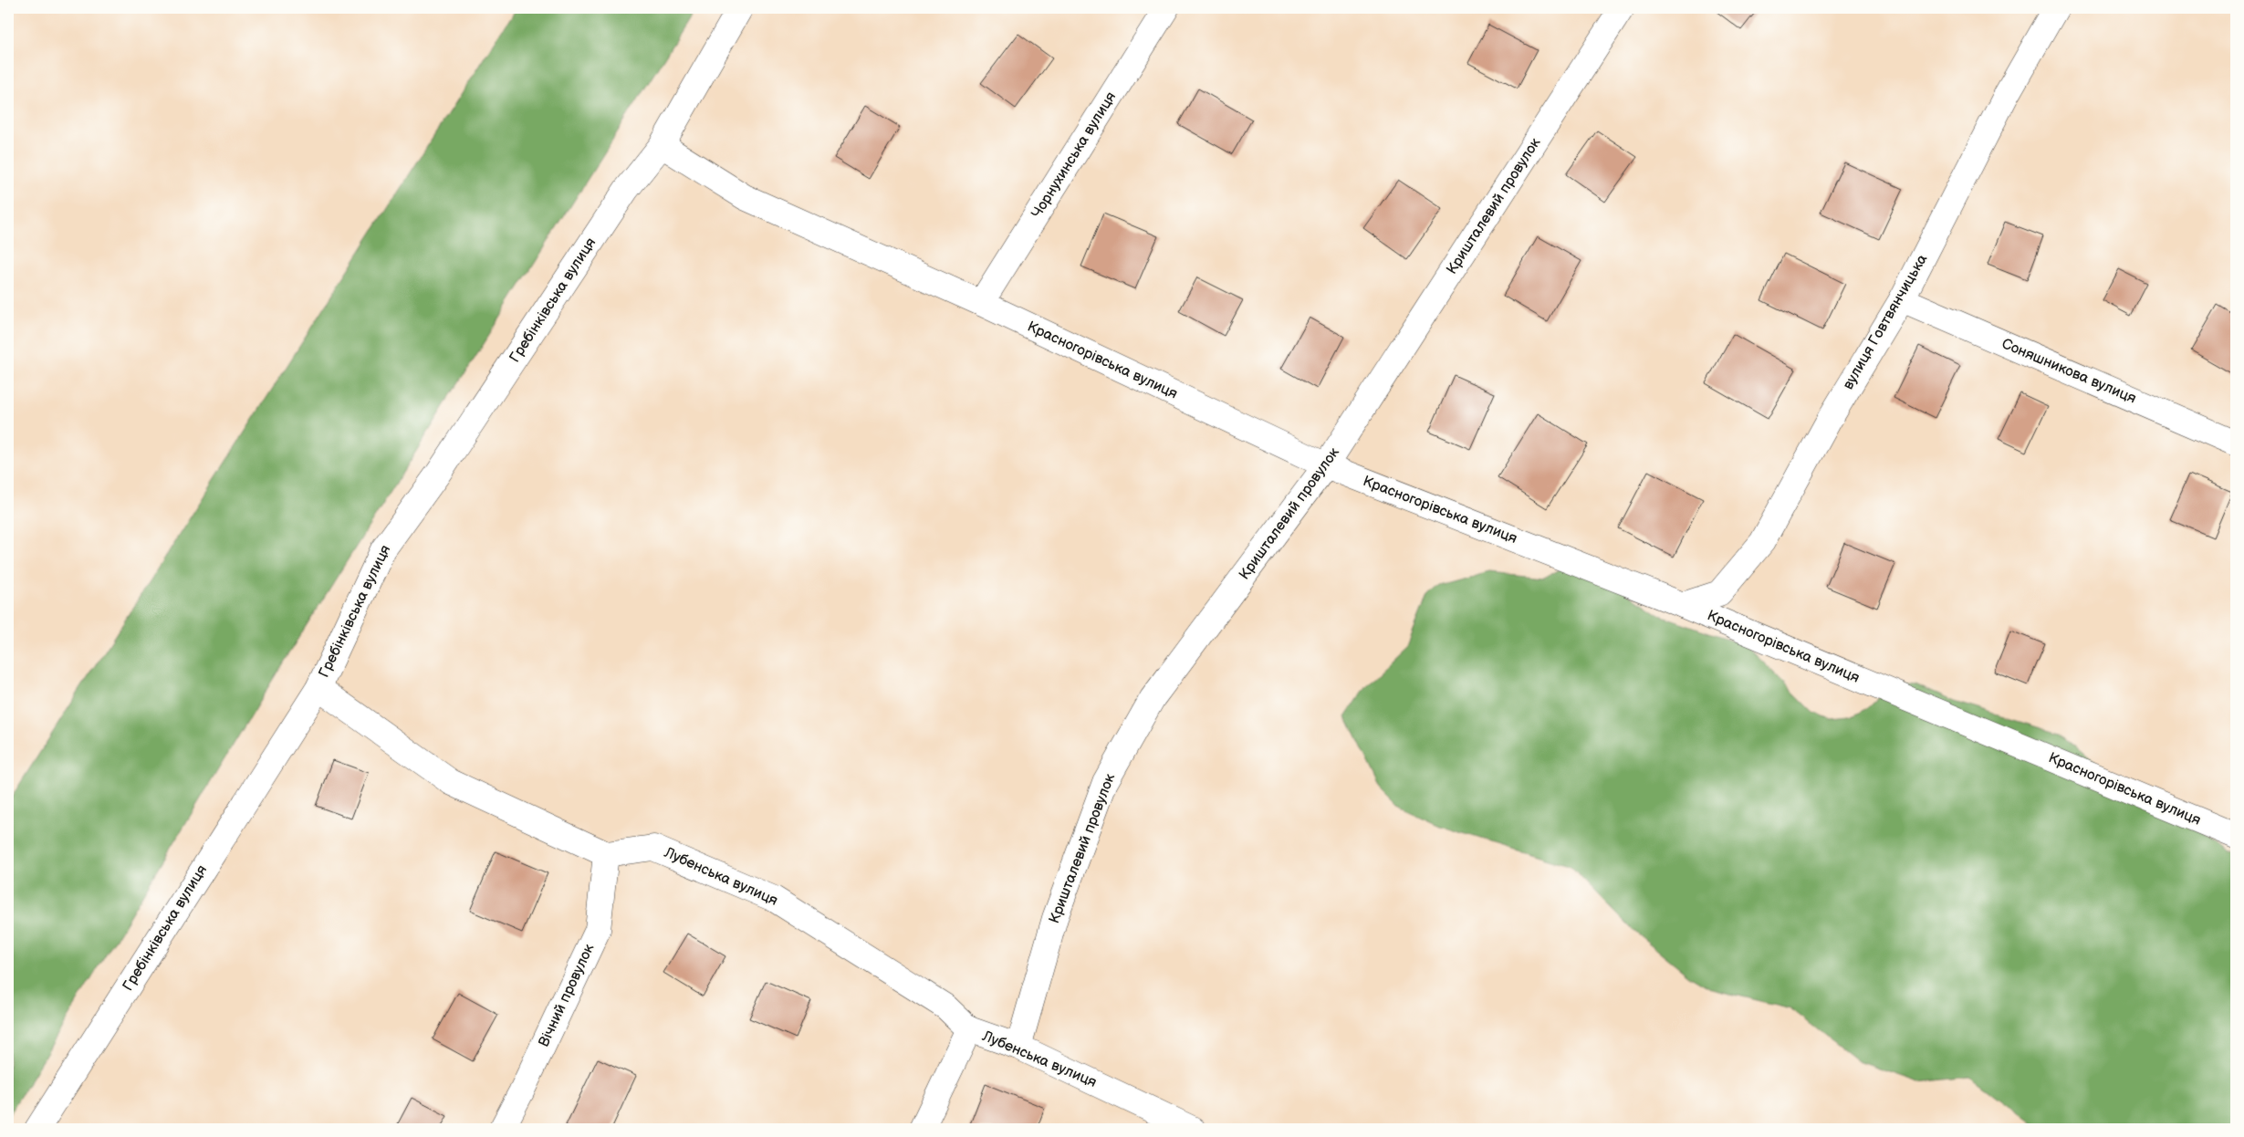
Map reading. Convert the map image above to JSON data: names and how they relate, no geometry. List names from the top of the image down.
{
  "streets": {
    "street": [
      "Чорнухинська вулиця",
      "Кришталевий провулок",
      "Гребінківська вулиця",
      "вулиця Говтвянчицька",
      "Красногорівська вулиця",
      "Соняшникова вулиця",
      "Лубенська вулиця",
      "Вічний провулок"
    ]
  },
  "crossings": [
    ["Чорнухинська вулиця", "Красногорівська вулиця"],
    ["Кришталевий провулок", "Красногорівська вулиця"],
    ["Кришталевий провулок", "Лубенська вулиця"],
    ["Гребінківська вулиця", "Красногорівська вулиця"],
    ["вулиця Говтвянчицька", "Красногорівська вулиця"],
    ["вулиця Говтвянчицька", "Соняшникова вулиця"],
    ["Лубенська вулиця", "Вічний провулок"]
  ]
}
